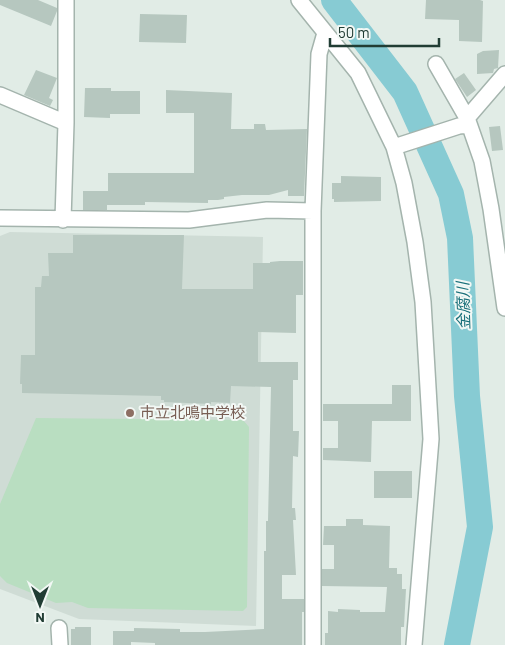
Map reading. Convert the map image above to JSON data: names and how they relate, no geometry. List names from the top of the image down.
{
  "water": ["金腐川"],
  "places": ["市立北鳴中学校"],
  "scale_bar": "50 m",
  "north": "bottom"
}
